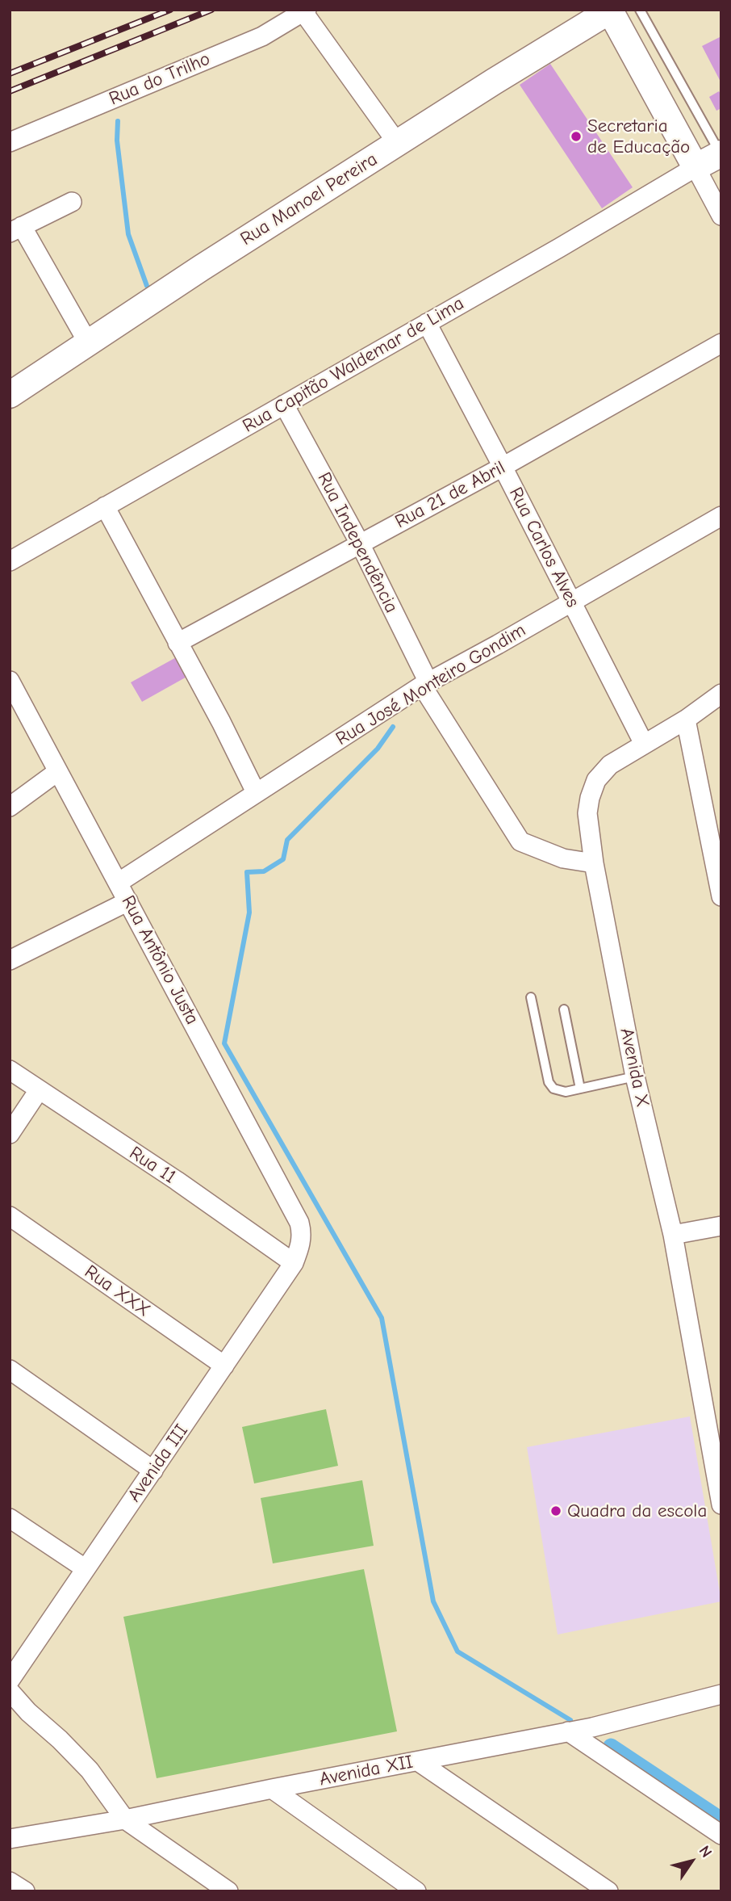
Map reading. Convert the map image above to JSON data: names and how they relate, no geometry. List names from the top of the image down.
{
  "streets": {
    "street": [
      "Rua do Trilho",
      "Rua Manoel Pereira",
      "Rua Capitão Waldemar de Lima",
      "Rua 21 de Abril",
      "Rua Independência",
      "Rua Carlos Alves",
      "Rua José Monteiro Gondim",
      "Rua Antônio Justa",
      "Avenida X",
      "Rua 11",
      "Rua XXX",
      "Avenida III",
      "Avenida XII"
    ]
  },
  "crossings": [
    ["Rua Capitão Waldemar de Lima", "Rua Independência"],
    ["Rua Capitão Waldemar de Lima", "Rua Carlos Alves"],
    ["Rua 21 de Abril", "Rua Independência"],
    ["Rua 21 de Abril", "Rua Carlos Alves"],
    ["Rua Independência", "Rua José Monteiro Gondim"],
    ["Rua Independência", "Avenida X"],
    ["Rua Carlos Alves", "Rua José Monteiro Gondim"],
    ["Rua Carlos Alves", "Avenida X"],
    ["Rua José Monteiro Gondim", "Rua Antônio Justa"],
    ["Rua Antônio Justa", "Avenida III"],
    ["Rua 11", "Avenida III"],
    ["Rua XXX", "Avenida III"]
  ],
  "places": ["Secretaria de Educação", "Quadra da escola"],
  "north": "top right"
}
